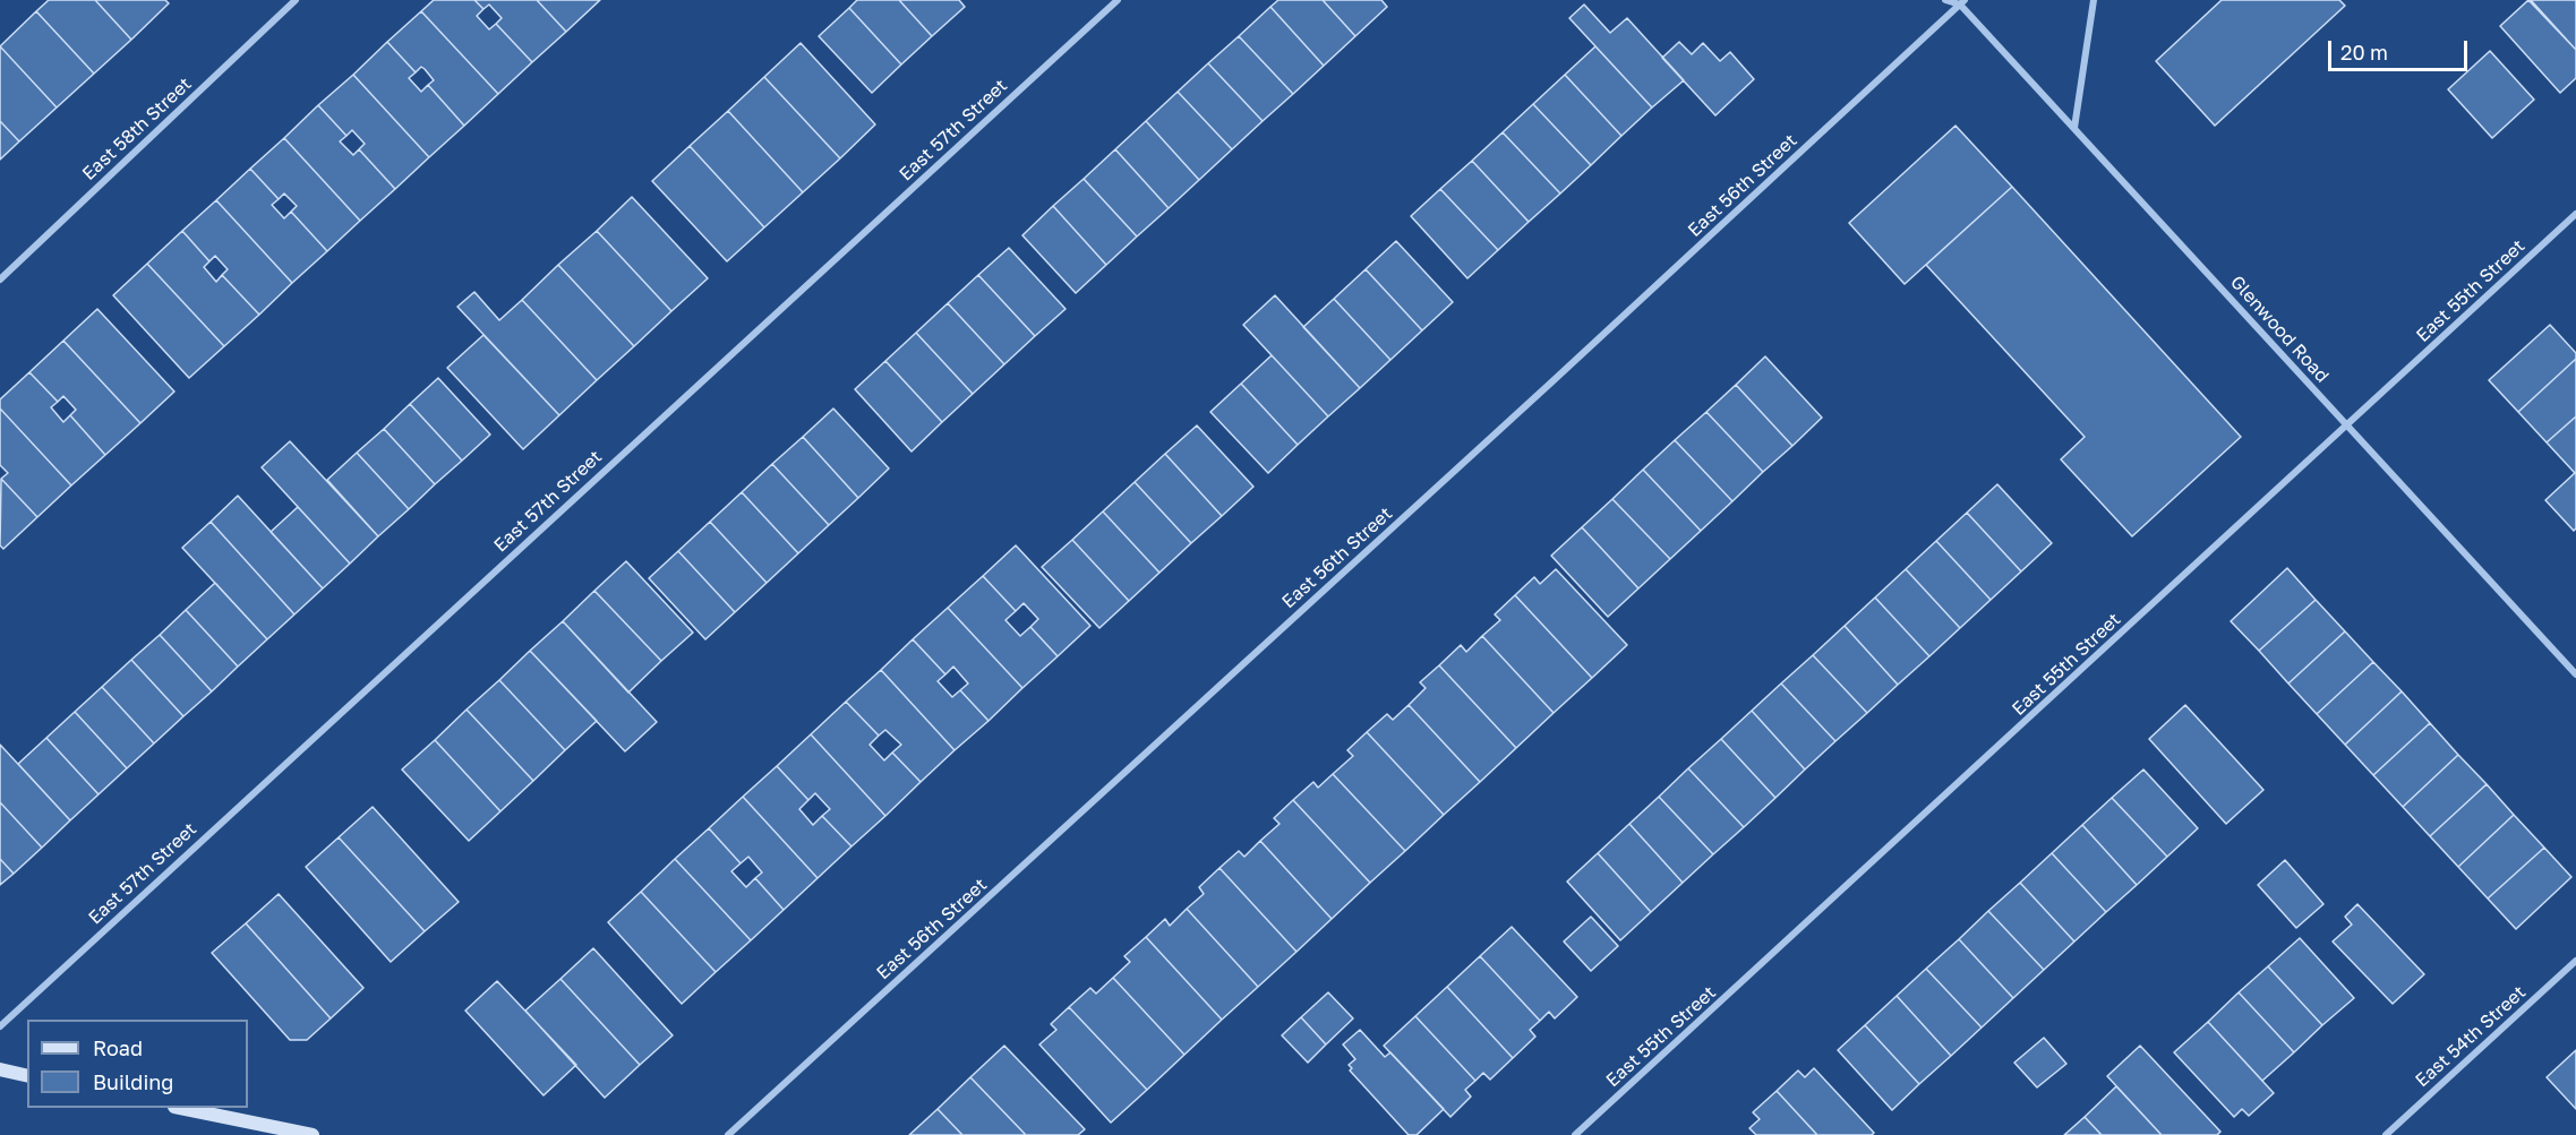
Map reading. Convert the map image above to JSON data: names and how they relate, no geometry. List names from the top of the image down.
{
  "streets": {
    "street": [
      "East 58th Street",
      "East 57th Street",
      "East 56th Street",
      "East 55th Street",
      "Glenwood Road",
      "East 54th Street"
    ]
  },
  "crossings": [
    ["East 56th Street", "Glenwood Road"],
    ["East 55th Street", "Glenwood Road"]
  ],
  "legend": ["Road", "Building"],
  "scale_bar": "20 m"
}
